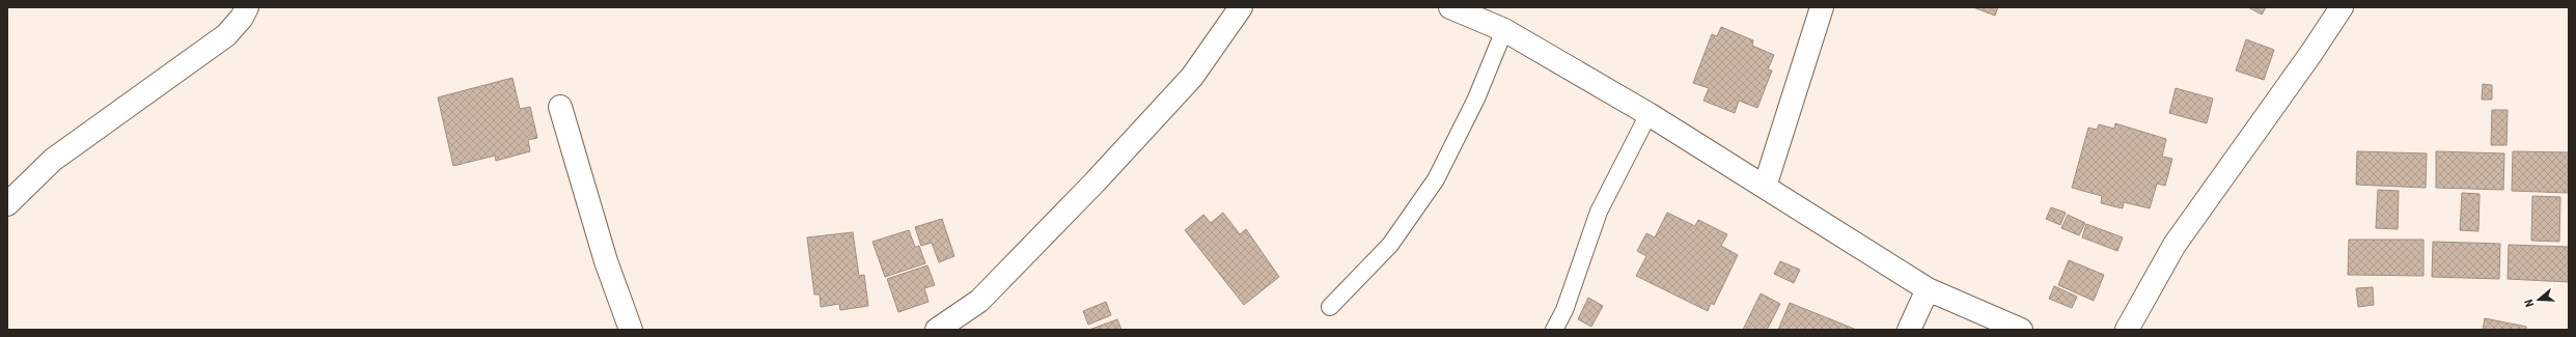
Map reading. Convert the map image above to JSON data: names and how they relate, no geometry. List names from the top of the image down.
{
  "north": "left"
}
